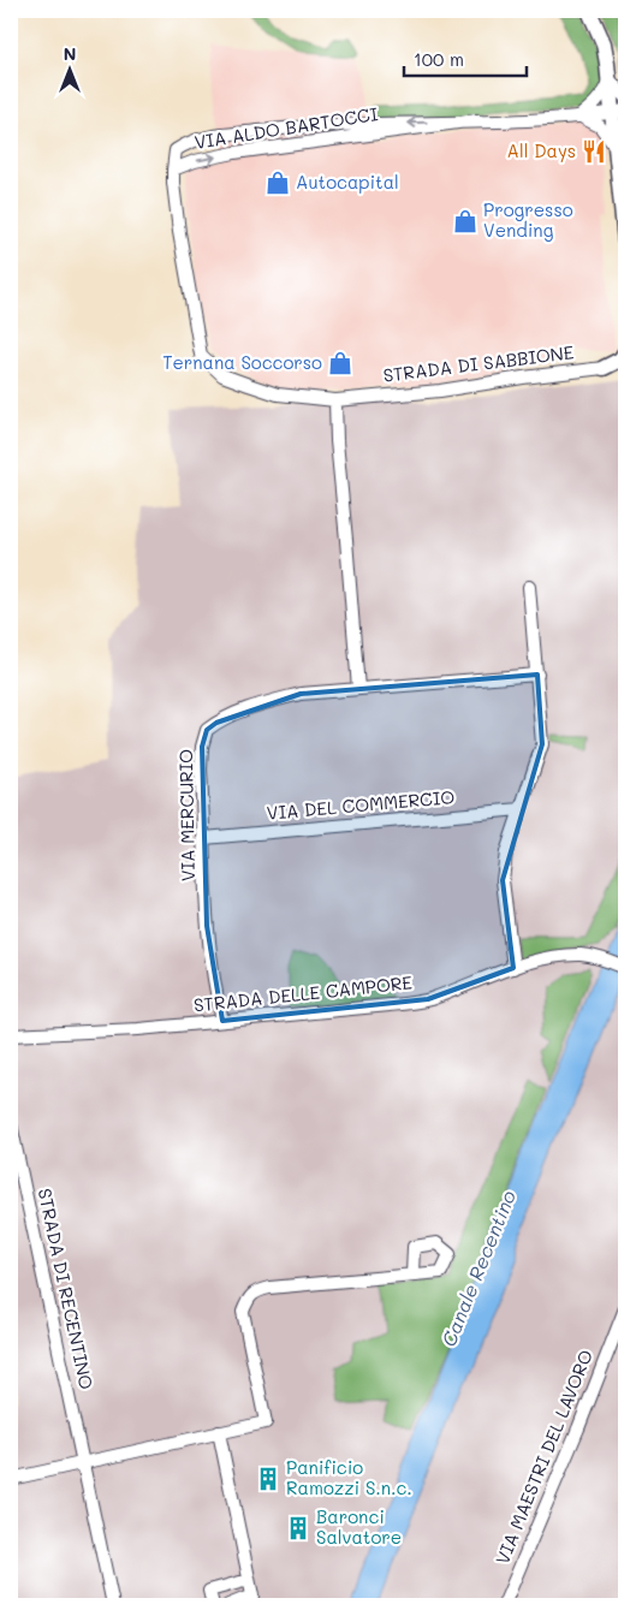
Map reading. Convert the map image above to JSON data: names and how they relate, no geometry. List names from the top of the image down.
{
  "streets": {
    "main road": ["STRADA DI SABBIONE"],
    "street": [
      "VIA ALDO BARTOCCI",
      "VIA DEL COMMERCIO",
      "VIA MERCURIO",
      "STRADA DELLE CAMPORE",
      "STRADA DI RECENTINO",
      "VIA MAESTRI DEL LAVORO"
    ]
  },
  "crossings": [
    ["VIA ALDO BARTOCCI", "STRADA DI SABBIONE"],
    ["VIA DEL COMMERCIO", "VIA MERCURIO"],
    ["VIA MERCURIO", "STRADA DELLE CAMPORE"]
  ],
  "water": ["Canale Recentino"],
  "places": {
    "restaurant": ["All Days"],
    "shop": ["Autocapital", "Progresso Vending", "Ternana Soccorso"],
    "building": ["Panificio Ramozzi S.n.c.", "Baronci Salvatore"]
  },
  "scale_bar": "100 m",
  "north": "top"
}
